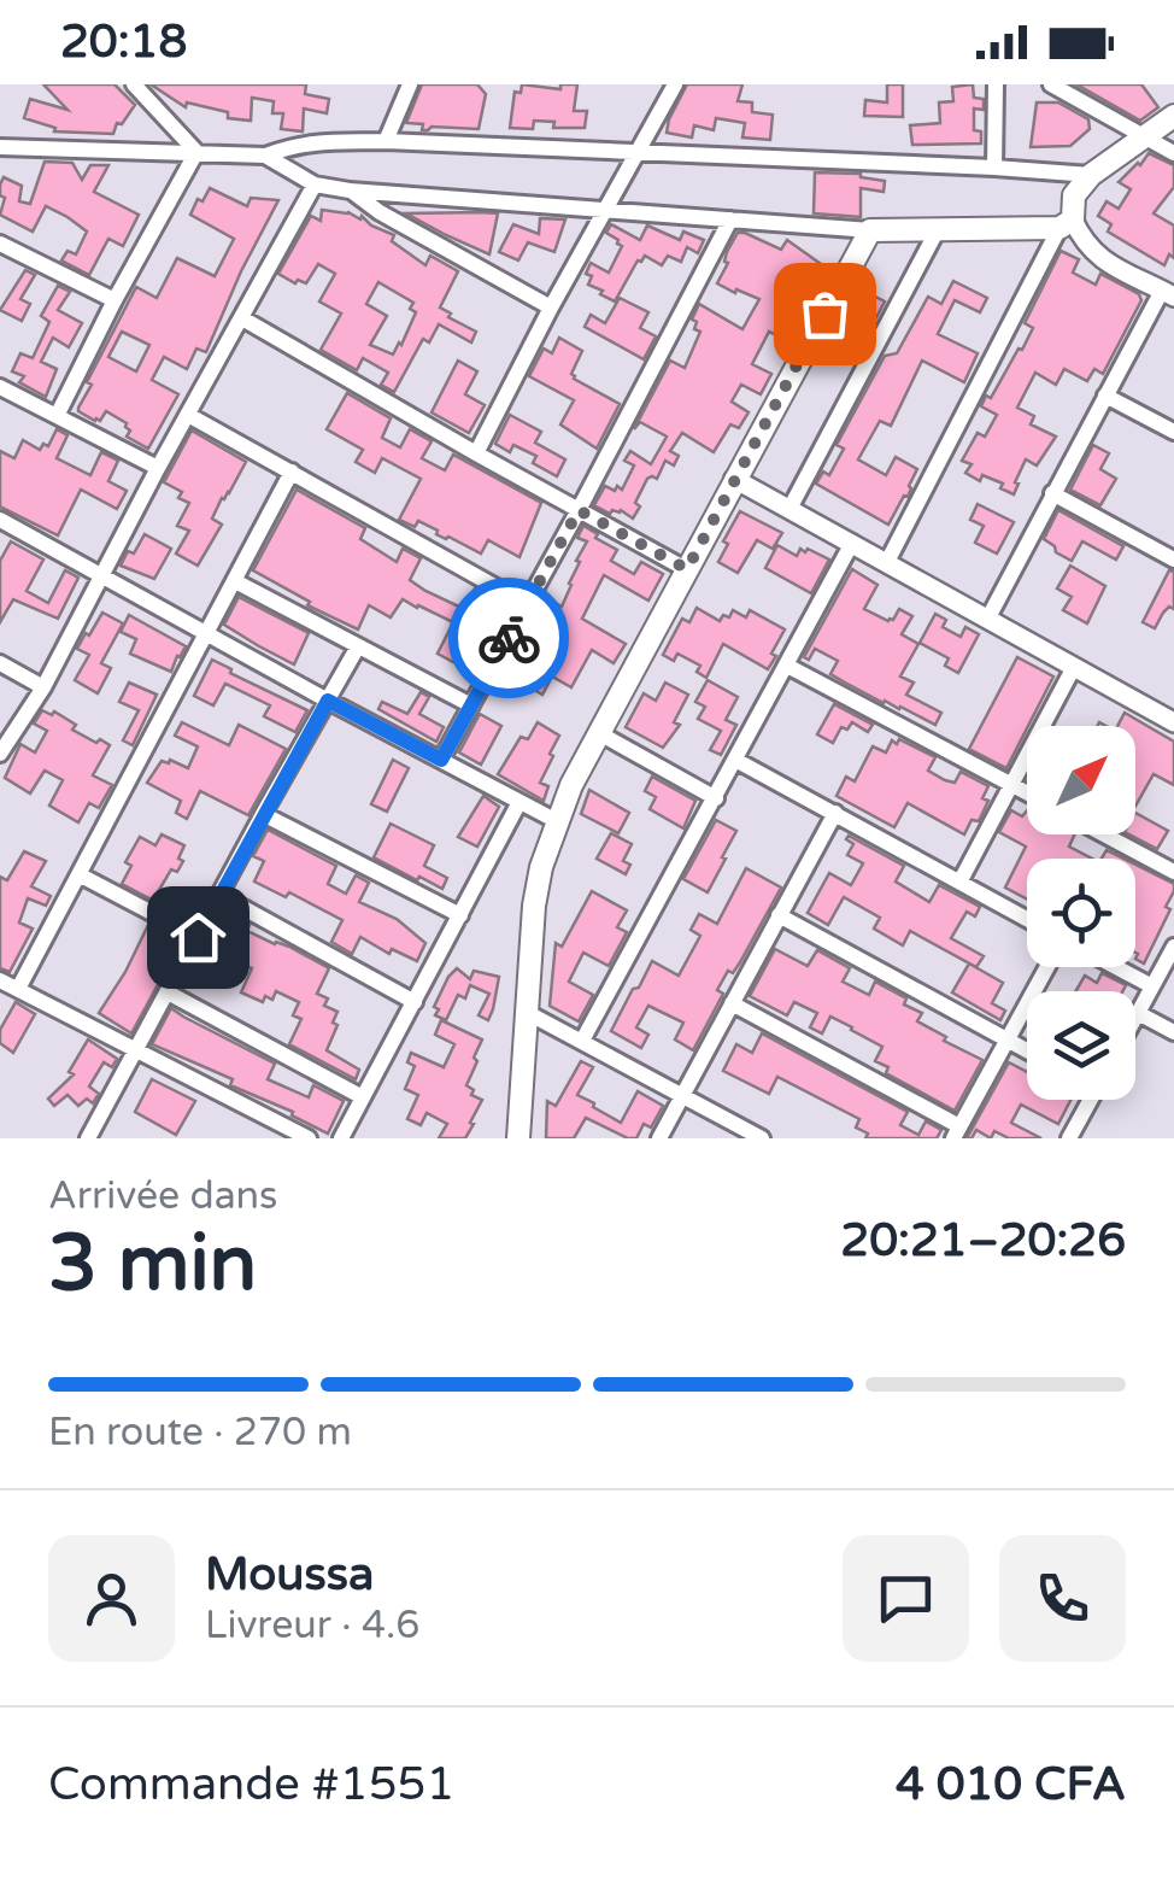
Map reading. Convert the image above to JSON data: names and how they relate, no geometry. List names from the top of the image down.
{
  "north": "top right",
  "page": {
    "status": "20:18",
    "heading": ["3 min", "Arrivée dans", "20:21–20:26"],
    "panel": [
      "Moussa",
      "Livreur · 4.6",
      "Commande #1551",
      "4 010 CFA"
    ],
    "bar": "En route · 270 m"
  }
}
